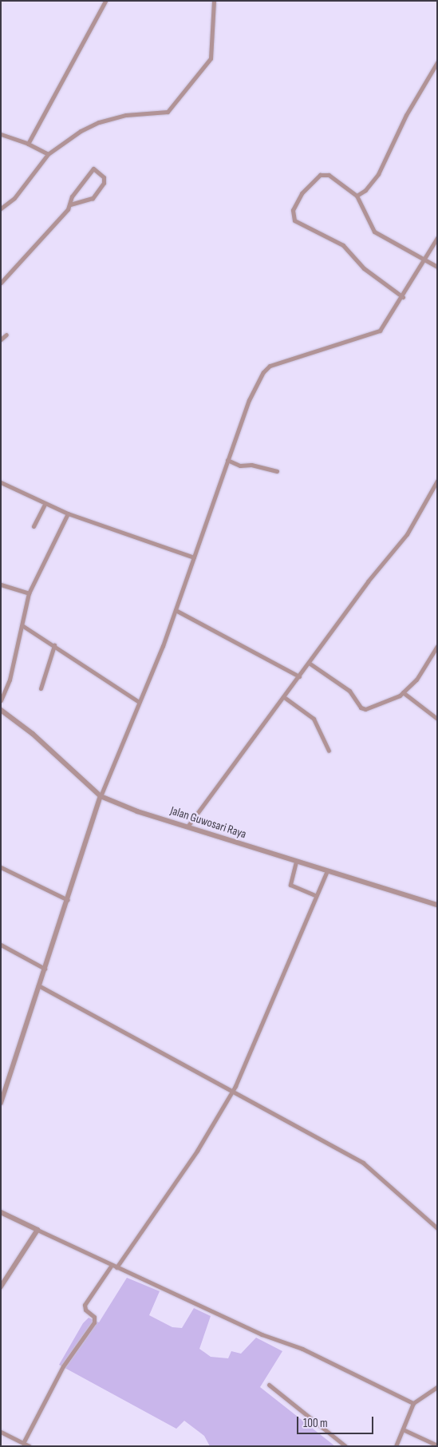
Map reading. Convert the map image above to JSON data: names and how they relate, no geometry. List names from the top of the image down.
{
  "streets": {
    "street": ["Jalan Guwosari Raya"]
  },
  "scale_bar": "100 m"
}
